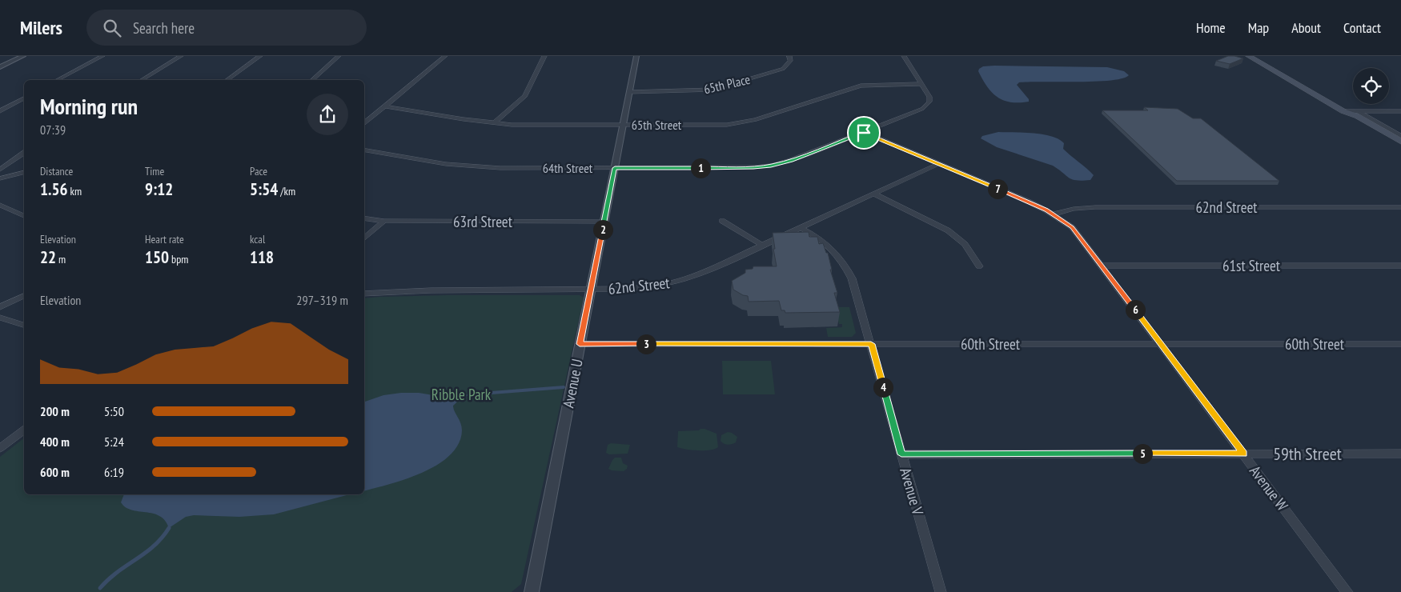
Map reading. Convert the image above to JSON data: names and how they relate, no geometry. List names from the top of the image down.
{
  "streets": {
    "street": [
      "65th Place",
      "65th Street",
      "64th Street",
      "62nd Street",
      "63rd Street",
      "61st Street",
      "60th Street",
      "Avenue U",
      "59th Street",
      "Avenue W",
      "Avenue V"
    ]
  },
  "crossings": [
    ["65th Place", "Avenue U"],
    ["65th Street", "Avenue U"],
    ["64th Street", "Avenue U"],
    ["64th Street", "Avenue W"],
    ["62nd Street", "Avenue U"],
    ["62nd Street", "Avenue W"],
    ["62nd Street", "Avenue V"],
    ["63rd Street", "Avenue U"],
    ["61st Street", "Avenue W"],
    ["60th Street", "Avenue U"],
    ["60th Street", "Avenue W"],
    ["60th Street", "Avenue V"],
    ["59th Street", "Avenue W"],
    ["59th Street", "Avenue V"]
  ],
  "parks": ["Ribble Park"],
  "page": {
    "header": "Milers",
    "search": "Search here",
    "nav": [
      "Home",
      "Map",
      "About",
      "Contact"
    ],
    "heading": ["Morning run", "07:39"],
    "stats": [
      ["Distance", "1.56 km"],
      ["Time", "9:12"],
      ["Pace", "5:54 /km"],
      ["Elevation", "22 m"],
      ["Heart rate", "150 bpm"],
      ["kcal", "118"]
    ],
    "pins": [
      "1",
      "7",
      "2",
      "6",
      "3",
      "4",
      "5"
    ],
    "chart": ["Elevation", "297–319 m"],
    "list": [
      {
        "name": "200 m",
        "note": "5:50"
      },
      {
        "name": "400 m",
        "note": "5:24"
      },
      {
        "name": "600 m",
        "note": "6:19"
      }
    ]
  }
}
